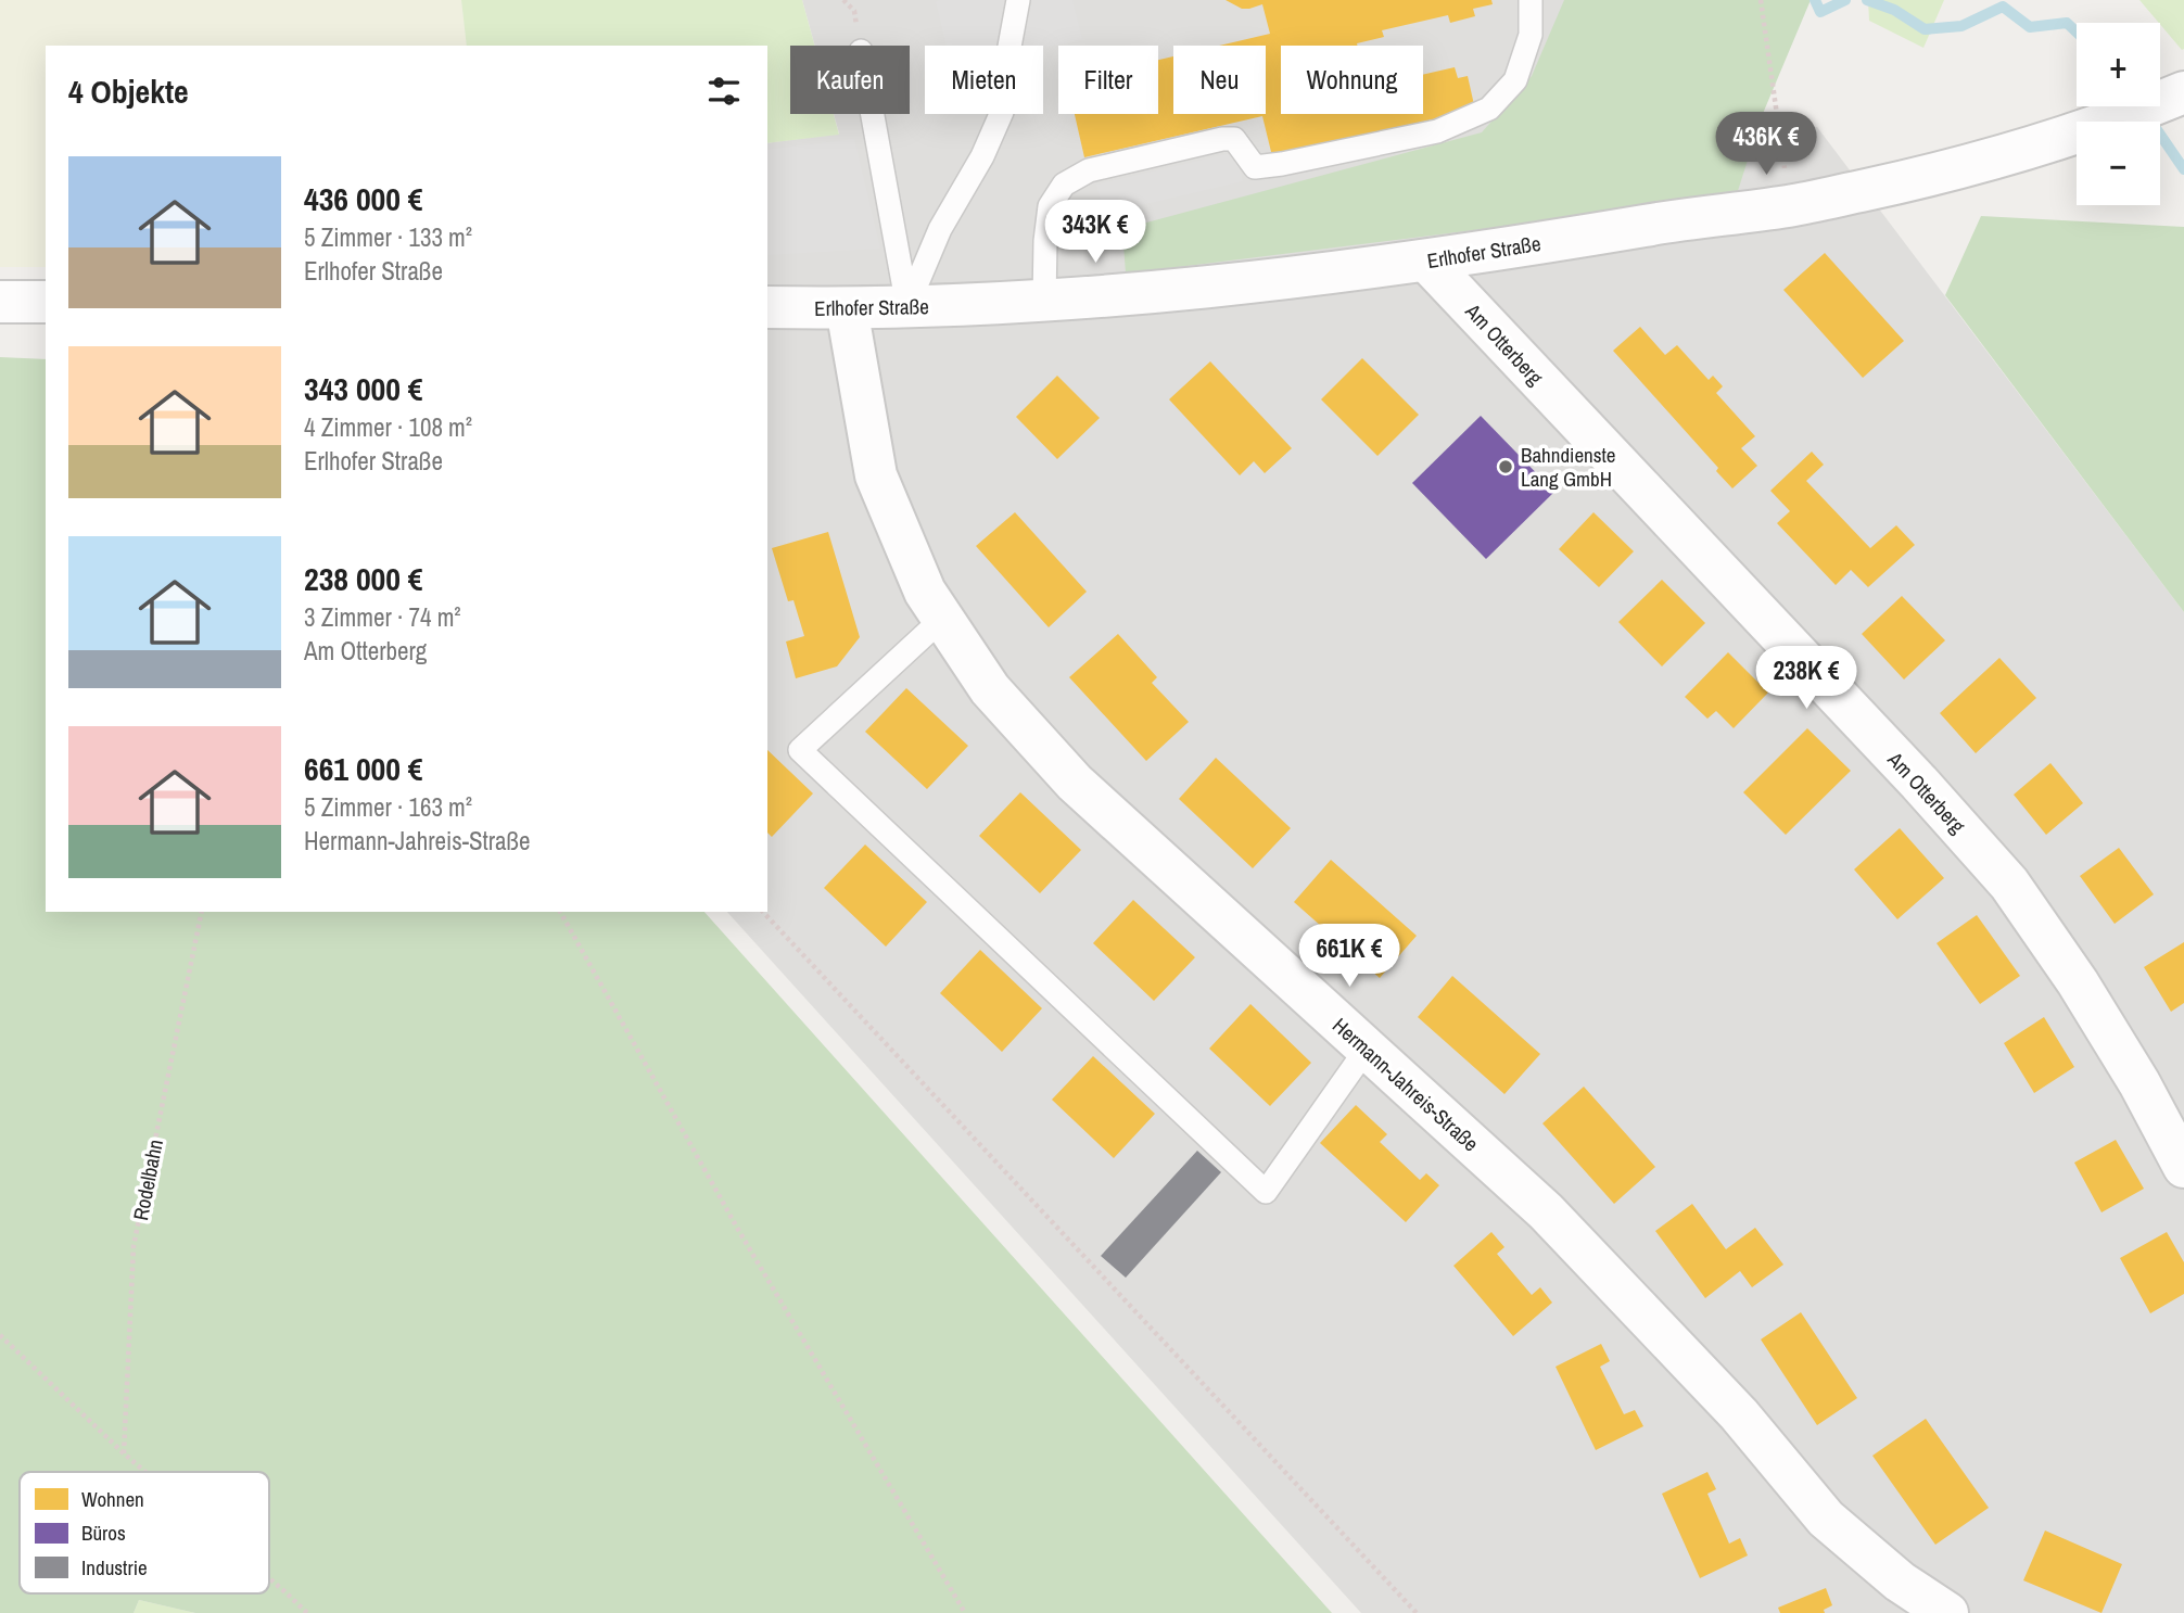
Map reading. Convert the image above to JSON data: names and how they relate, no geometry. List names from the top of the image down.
{
  "streets": {
    "street": ["Erlhofer Straße", "Am Otterberg", "Hermann-Jahreis-Straße"],
    "path": ["Rodelbahn"]
  },
  "crossings": [
    ["Erlhofer Straße", "Am Otterberg"],
    ["Erlhofer Straße", "Hermann-Jahreis-Straße"]
  ],
  "places": ["Bahndienste Lang GmbH"],
  "legend": ["Wohnen", "Büros", "Industrie"],
  "page": {
    "map_buttons": ["+", "−"],
    "chip": [
      "Kaufen",
      "Mieten",
      "Filter",
      "Neu",
      "Wohnung"
    ],
    "heading": "4 Objekte",
    "price": [
      "436K €",
      "343K €",
      "238K €",
      "661K €"
    ],
    "list": [
      {
        "name": "436 000 €",
        "note": "5 Zimmer · 133 m² · Erlhofer Straße"
      },
      {
        "name": "343 000 €",
        "note": "4 Zimmer · 108 m² · Erlhofer Straße"
      },
      {
        "name": "238 000 €",
        "note": "3 Zimmer · 74 m² · Am Otterberg"
      },
      {
        "name": "661 000 €",
        "note": "5 Zimmer · 163 m² · Hermann-Jahreis-Straße"
      }
    ]
  }
}
